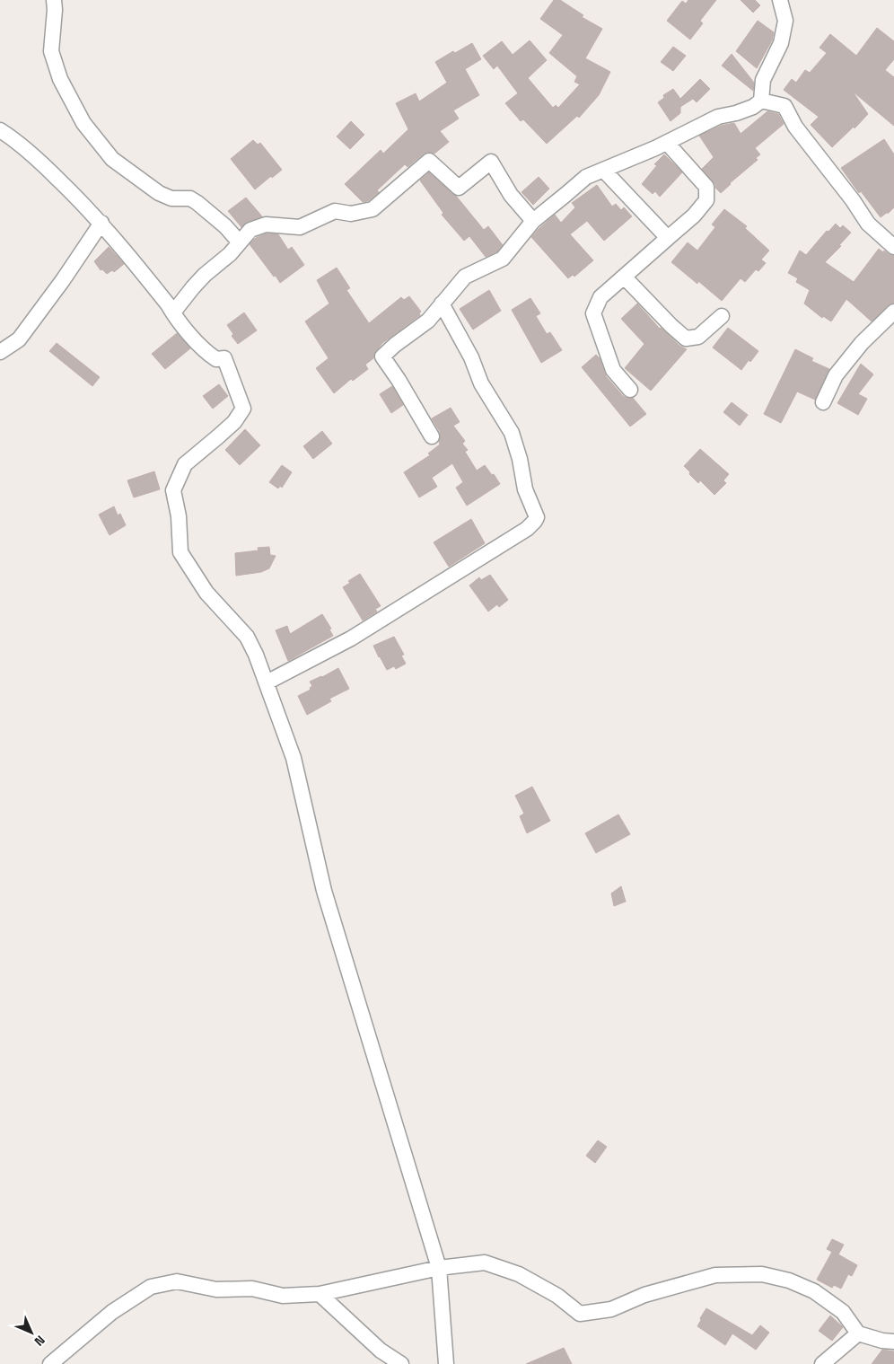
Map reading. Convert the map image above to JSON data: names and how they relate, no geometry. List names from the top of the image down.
{
  "north": "bottom right"
}
